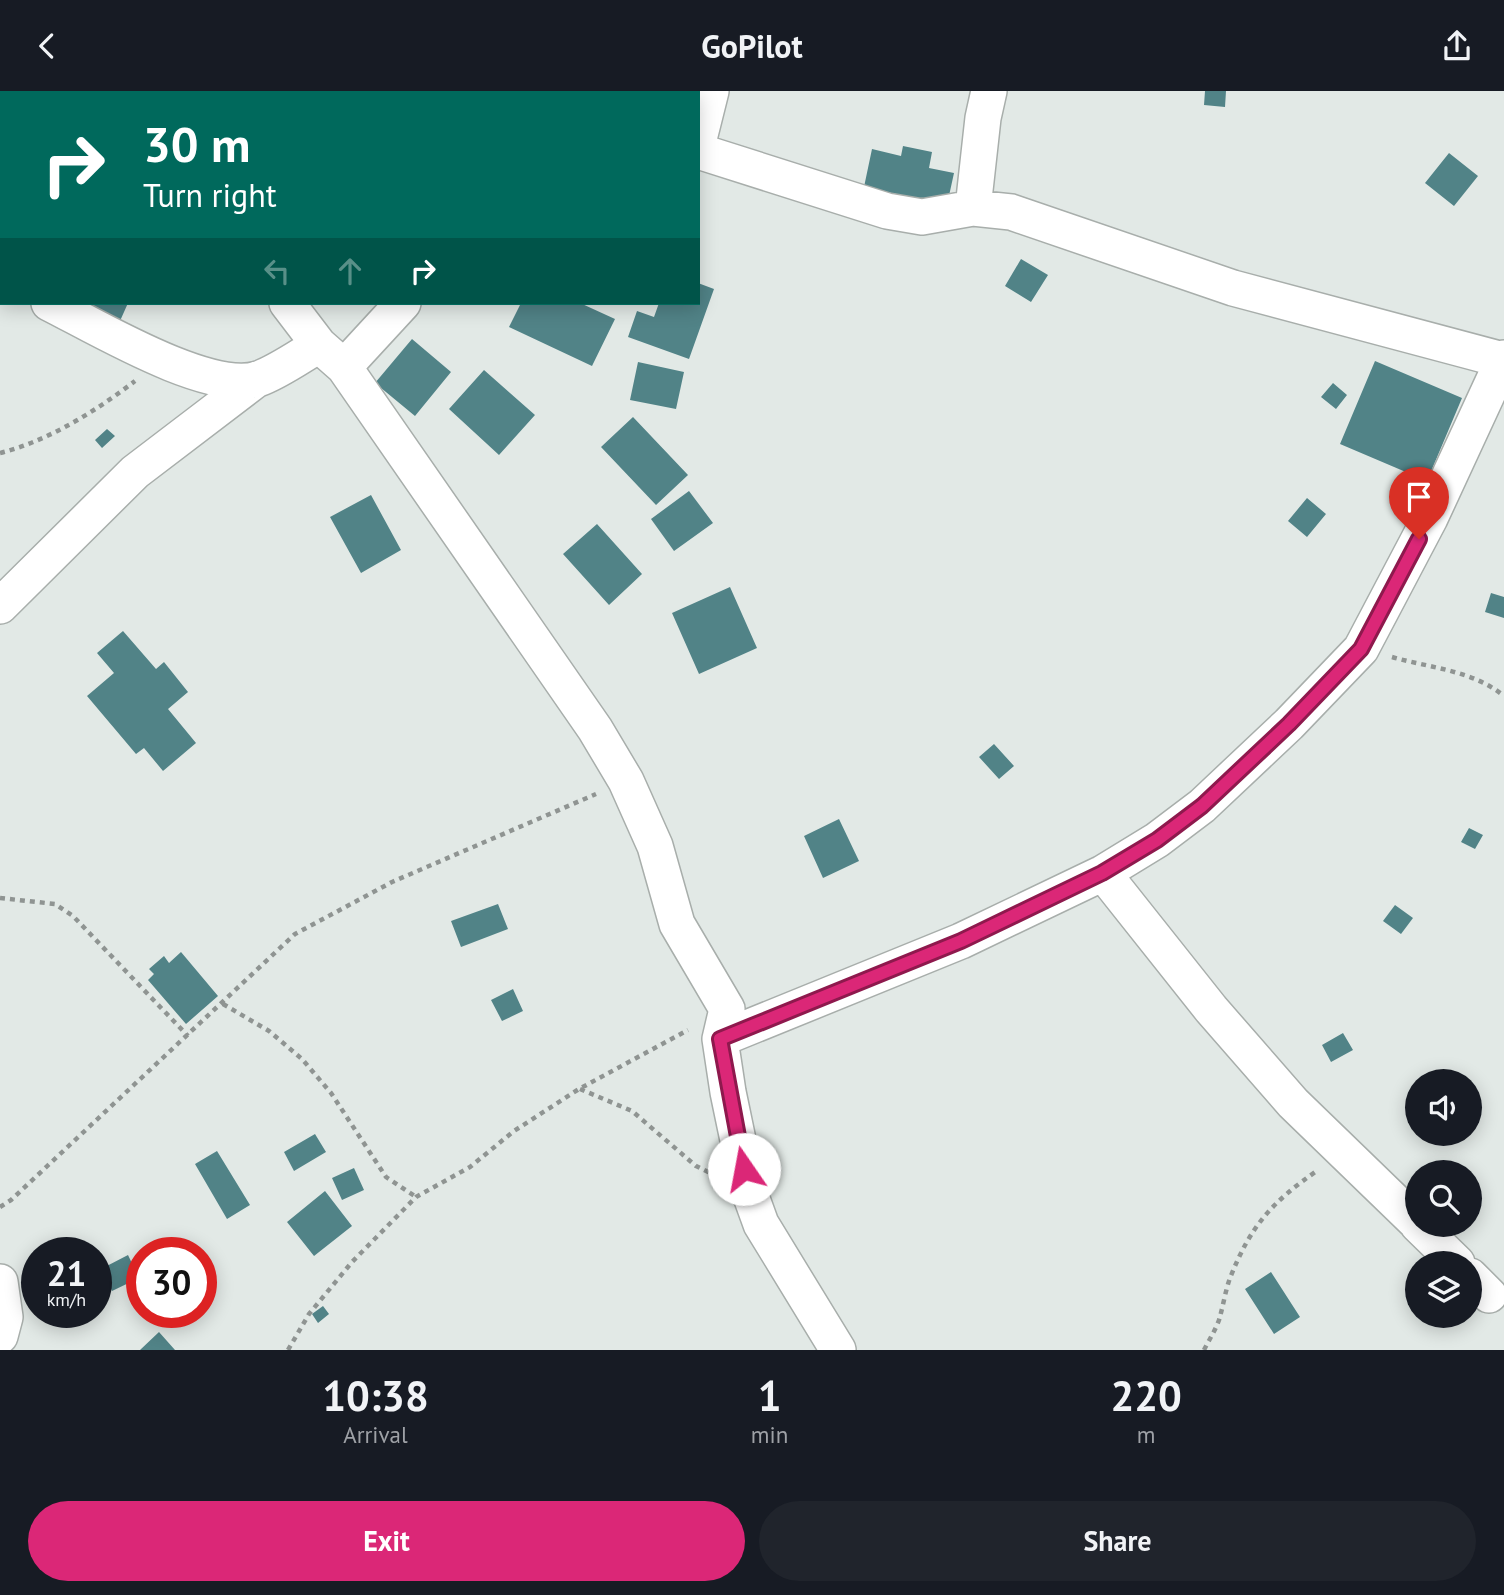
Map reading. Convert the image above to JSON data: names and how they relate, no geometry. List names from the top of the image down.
{
  "page": {
    "header": "GoPilot",
    "turn": ["30 m", "Turn right"],
    "speed": "21 km/h",
    "limit": "30",
    "eta": [
      "10:38",
      "Arrival",
      "1",
      "min",
      "220",
      "m"
    ],
    "buttons": ["Exit", "Share"]
  }
}
